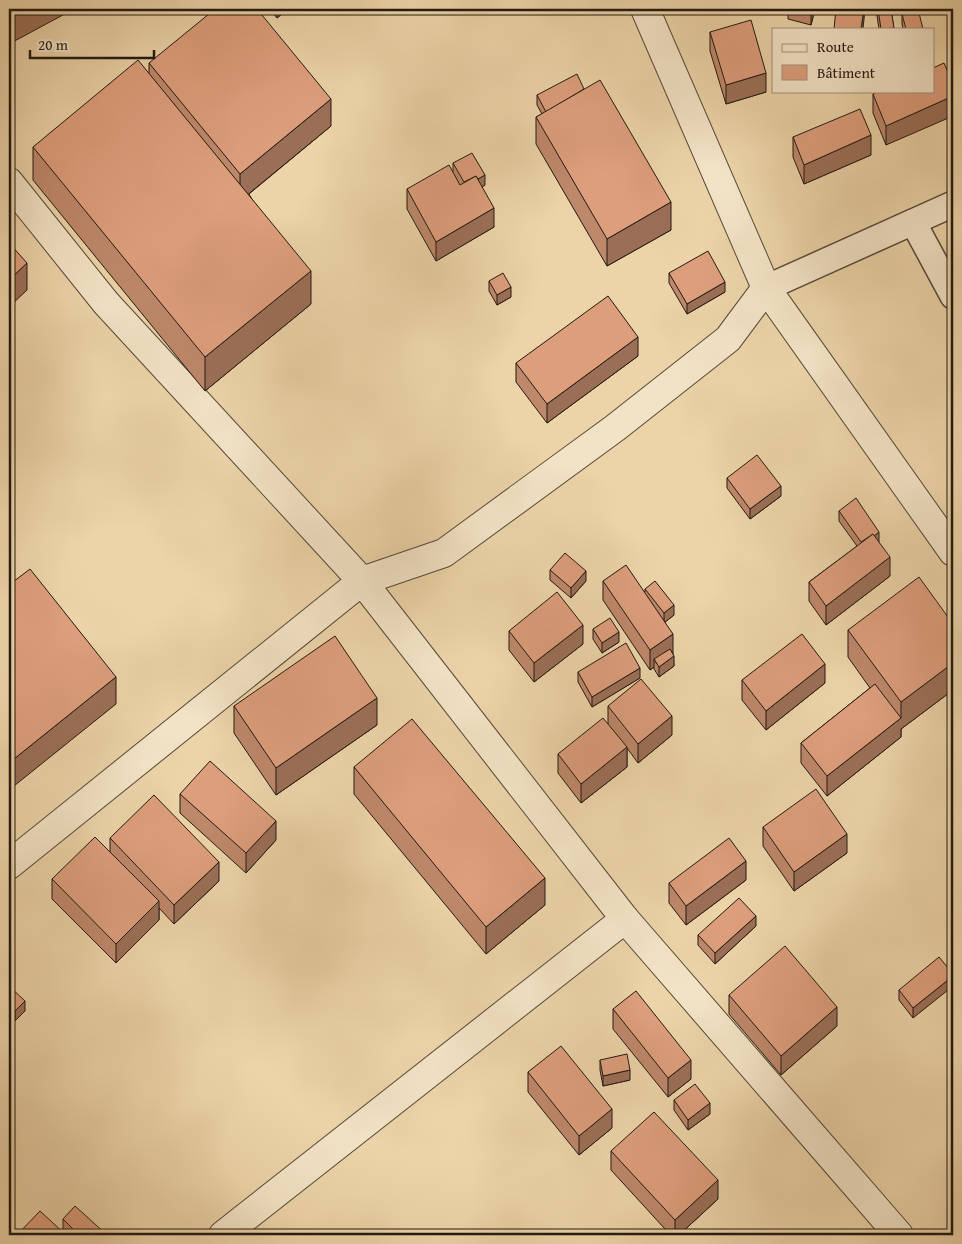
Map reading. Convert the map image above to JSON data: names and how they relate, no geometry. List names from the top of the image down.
{
  "legend": ["Route", "Bâtiment"],
  "scale_bar": "20 m"
}
